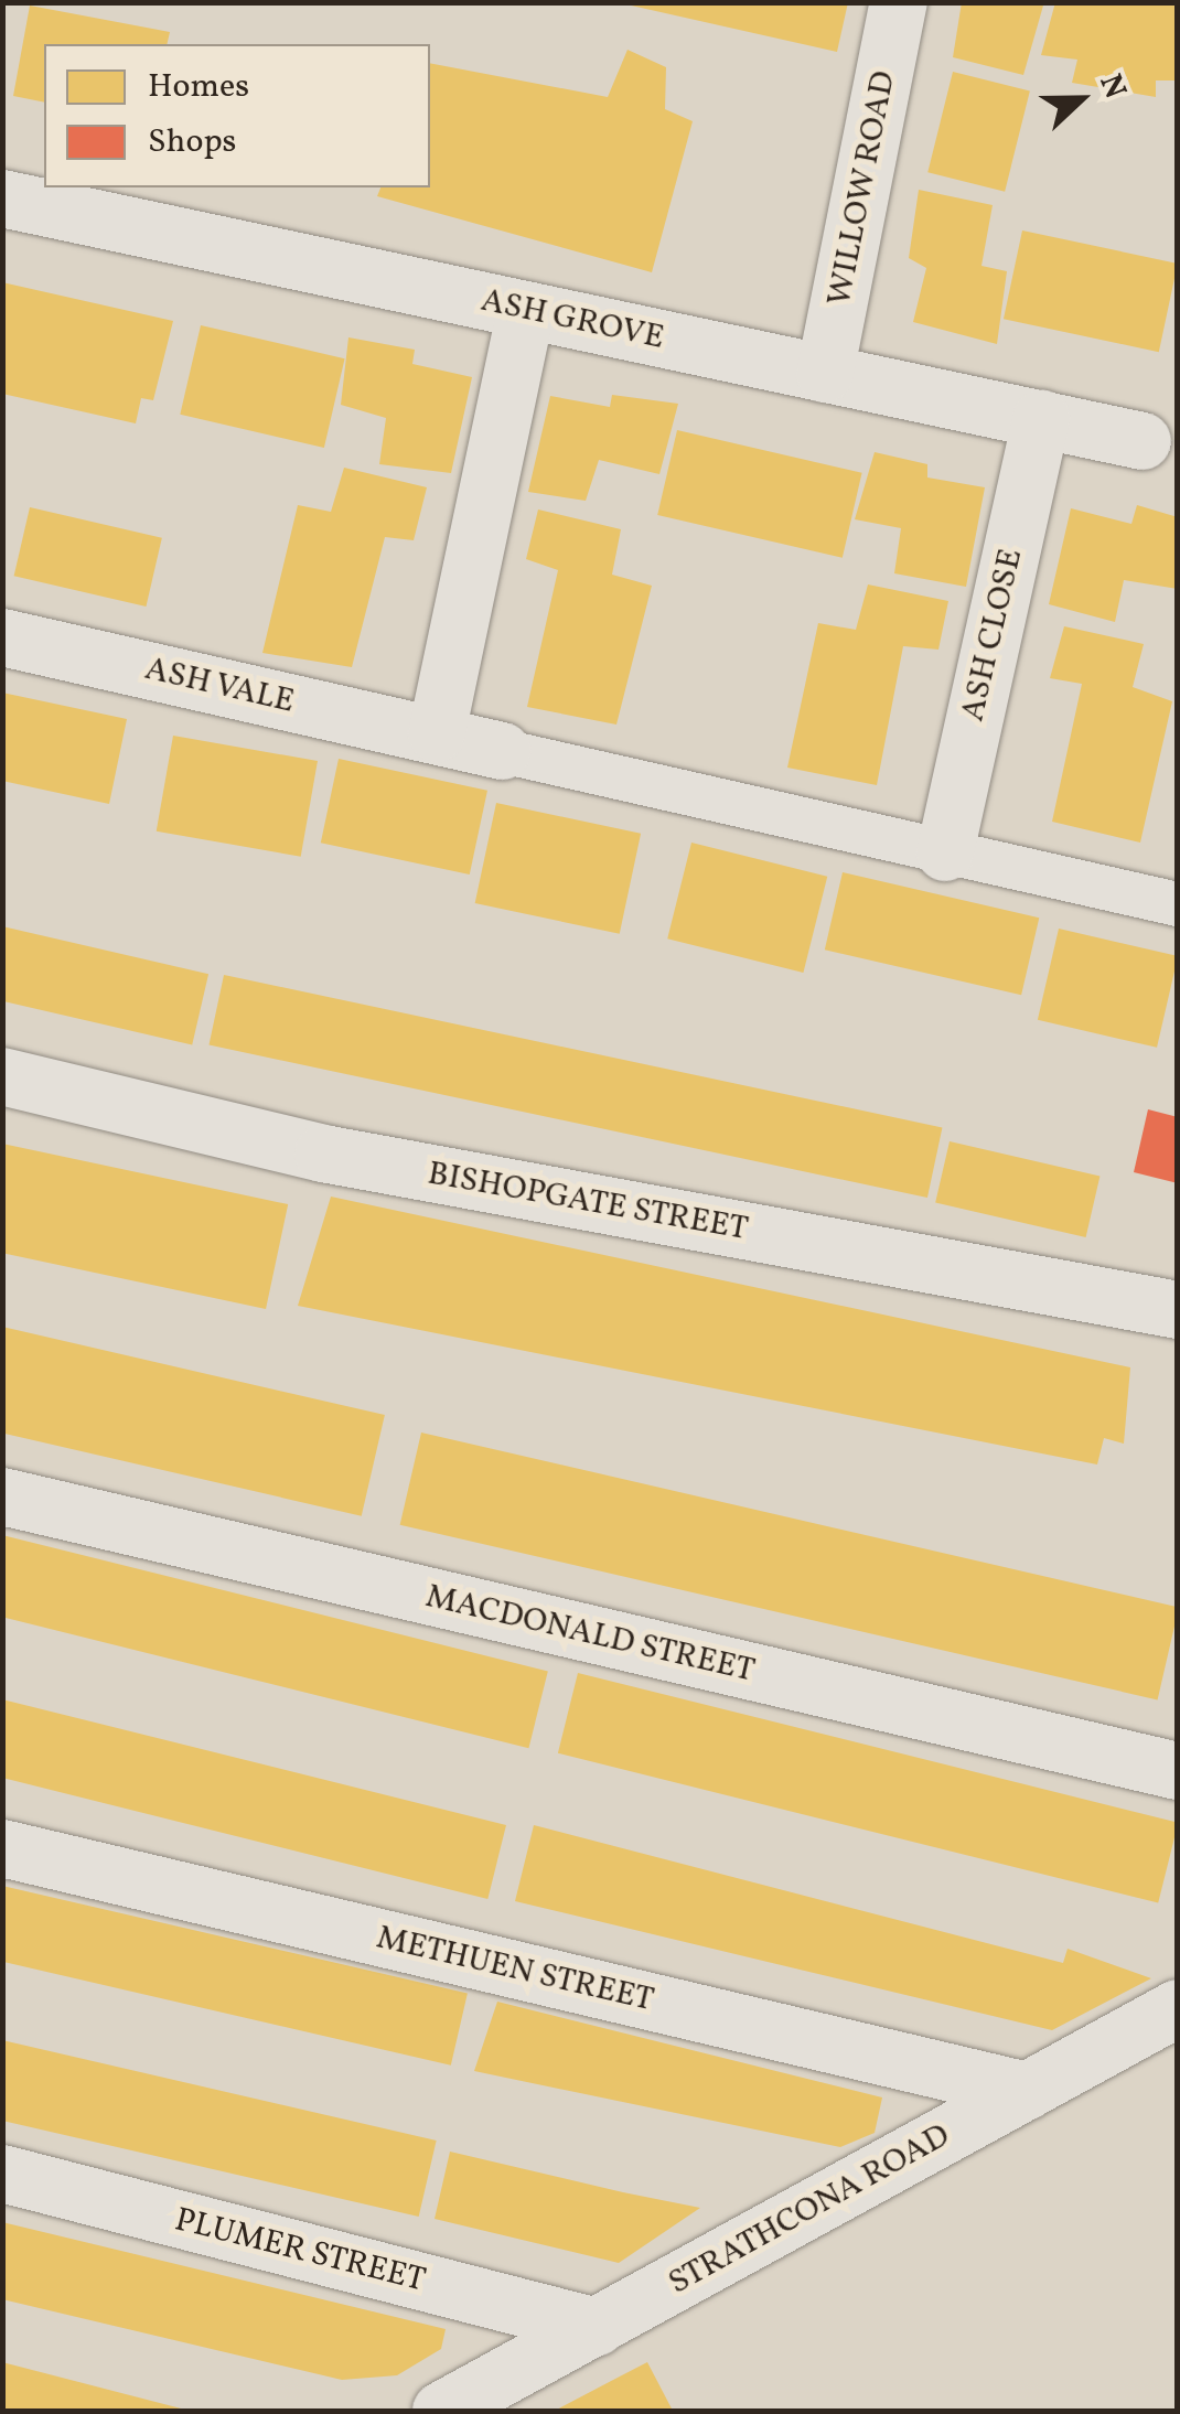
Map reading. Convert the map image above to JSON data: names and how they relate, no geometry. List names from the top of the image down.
{
  "streets": {
    "street": [
      "WILLOW ROAD",
      "ASH GROVE",
      "ASH CLOSE",
      "ASH VALE",
      "BISHOPGATE STREET",
      "MACDONALD STREET",
      "METHUEN STREET",
      "STRATHCONA ROAD",
      "PLUMER STREET"
    ]
  },
  "crossings": [
    ["WILLOW ROAD", "ASH GROVE"],
    ["ASH GROVE", "ASH CLOSE"],
    ["METHUEN STREET", "STRATHCONA ROAD"],
    ["STRATHCONA ROAD", "PLUMER STREET"]
  ],
  "legend": ["Homes", "Shops"],
  "north": "right"
}
